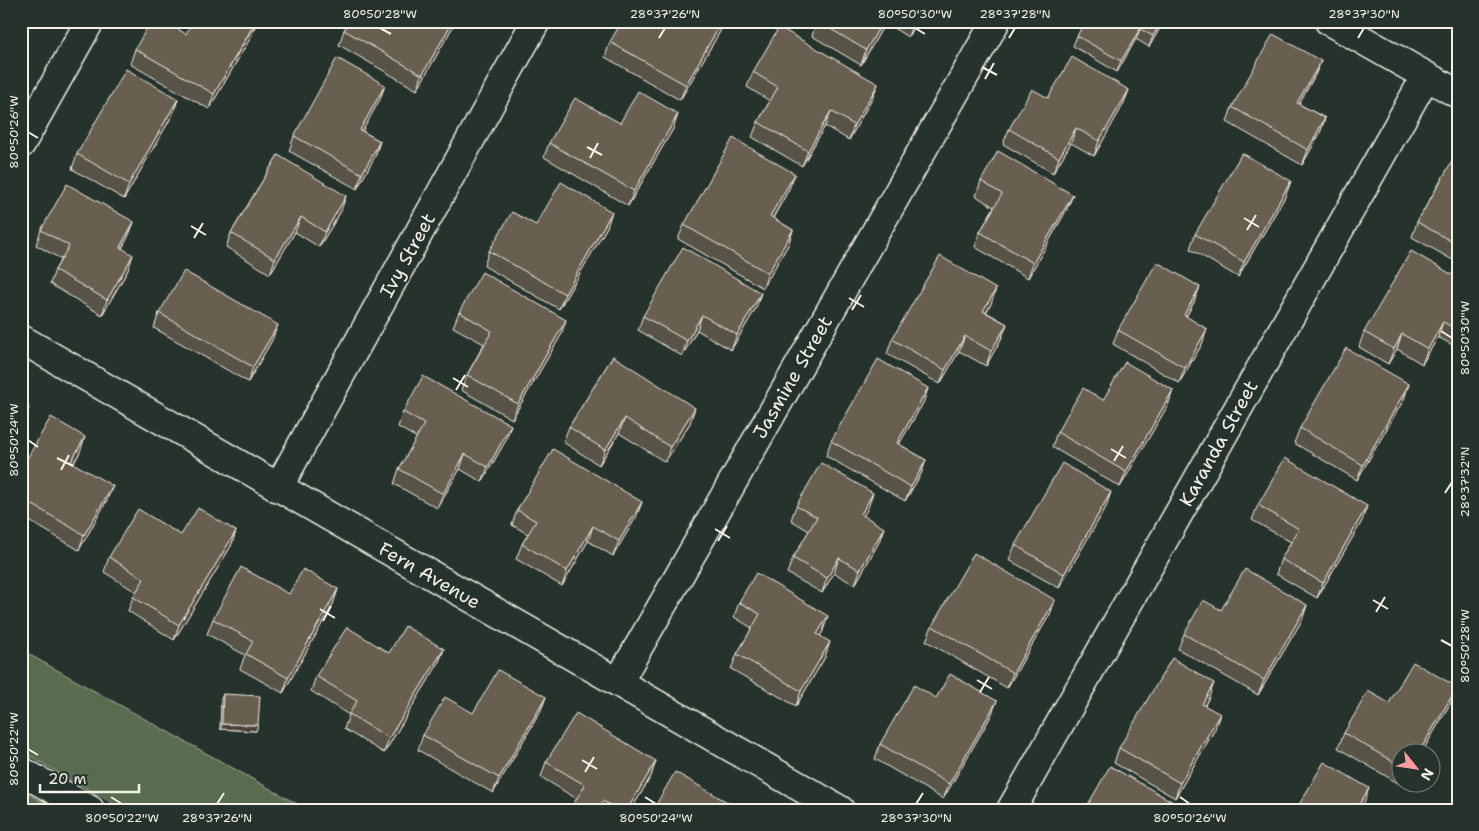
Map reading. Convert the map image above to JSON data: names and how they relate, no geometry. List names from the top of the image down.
{
  "streets": {
    "street": [
      "Ivy Street",
      "Jasmine Street",
      "Karanda Street",
      "Fern Avenue"
    ]
  },
  "crossings": [
    ["Ivy Street", "Fern Avenue"],
    ["Jasmine Street", "Fern Avenue"]
  ],
  "scale_bar": "20 m",
  "north": "bottom right",
  "coordinates": [
    "80°50'28\"W",
    "28°37'26\"N",
    "80°50'30\"W",
    "28°37'28\"N",
    "28°37'30\"N",
    "80°50'26\"W",
    "80°50'24\"W",
    "28°37'32\"N",
    "80°50'22\"W"
  ]
}
